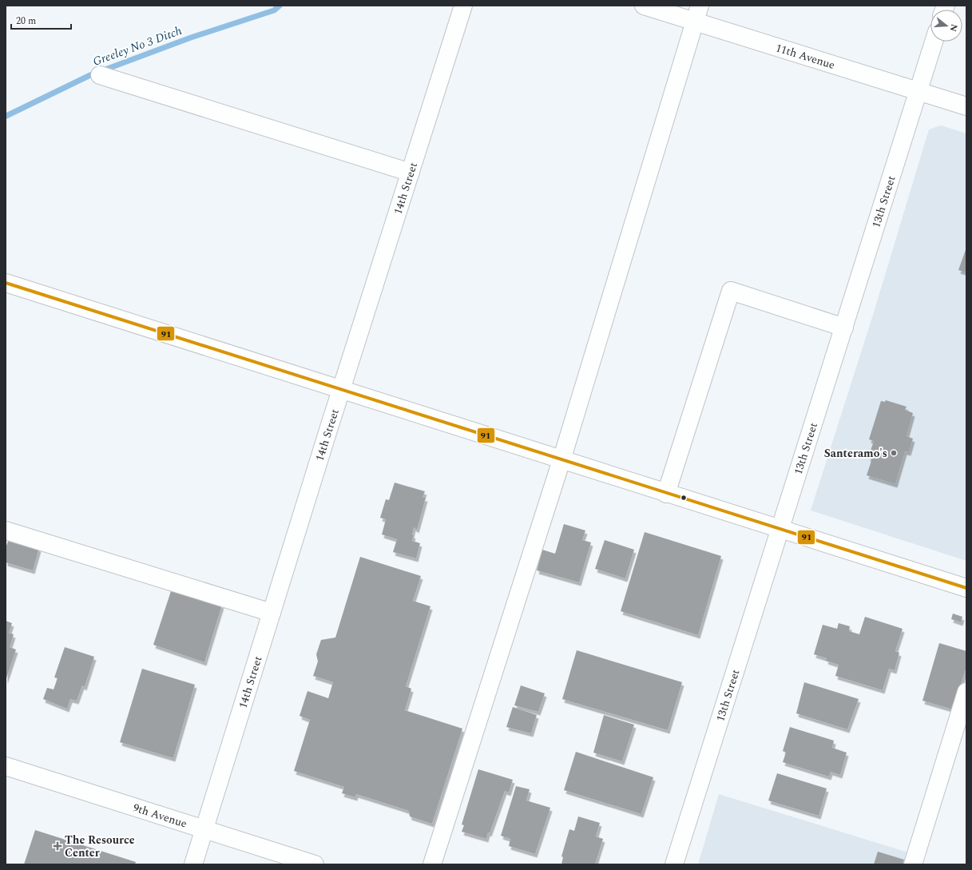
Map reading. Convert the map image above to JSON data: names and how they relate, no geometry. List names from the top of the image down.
{
  "streets": {
    "street": [
      "11th Avenue",
      "14th Street",
      "13th Street",
      "9th Avenue"
    ]
  },
  "crossings": [
    ["11th Avenue", "13th Street"],
    ["14th Street", "9th Avenue"]
  ],
  "water": ["Greeley No 3 Ditch"],
  "places": {
    "other": ["Santeramo's"],
    "health": ["The Resource Center"]
  },
  "lines": ["transit line 91"],
  "scale_bar": "20 m",
  "north": "right"
}
